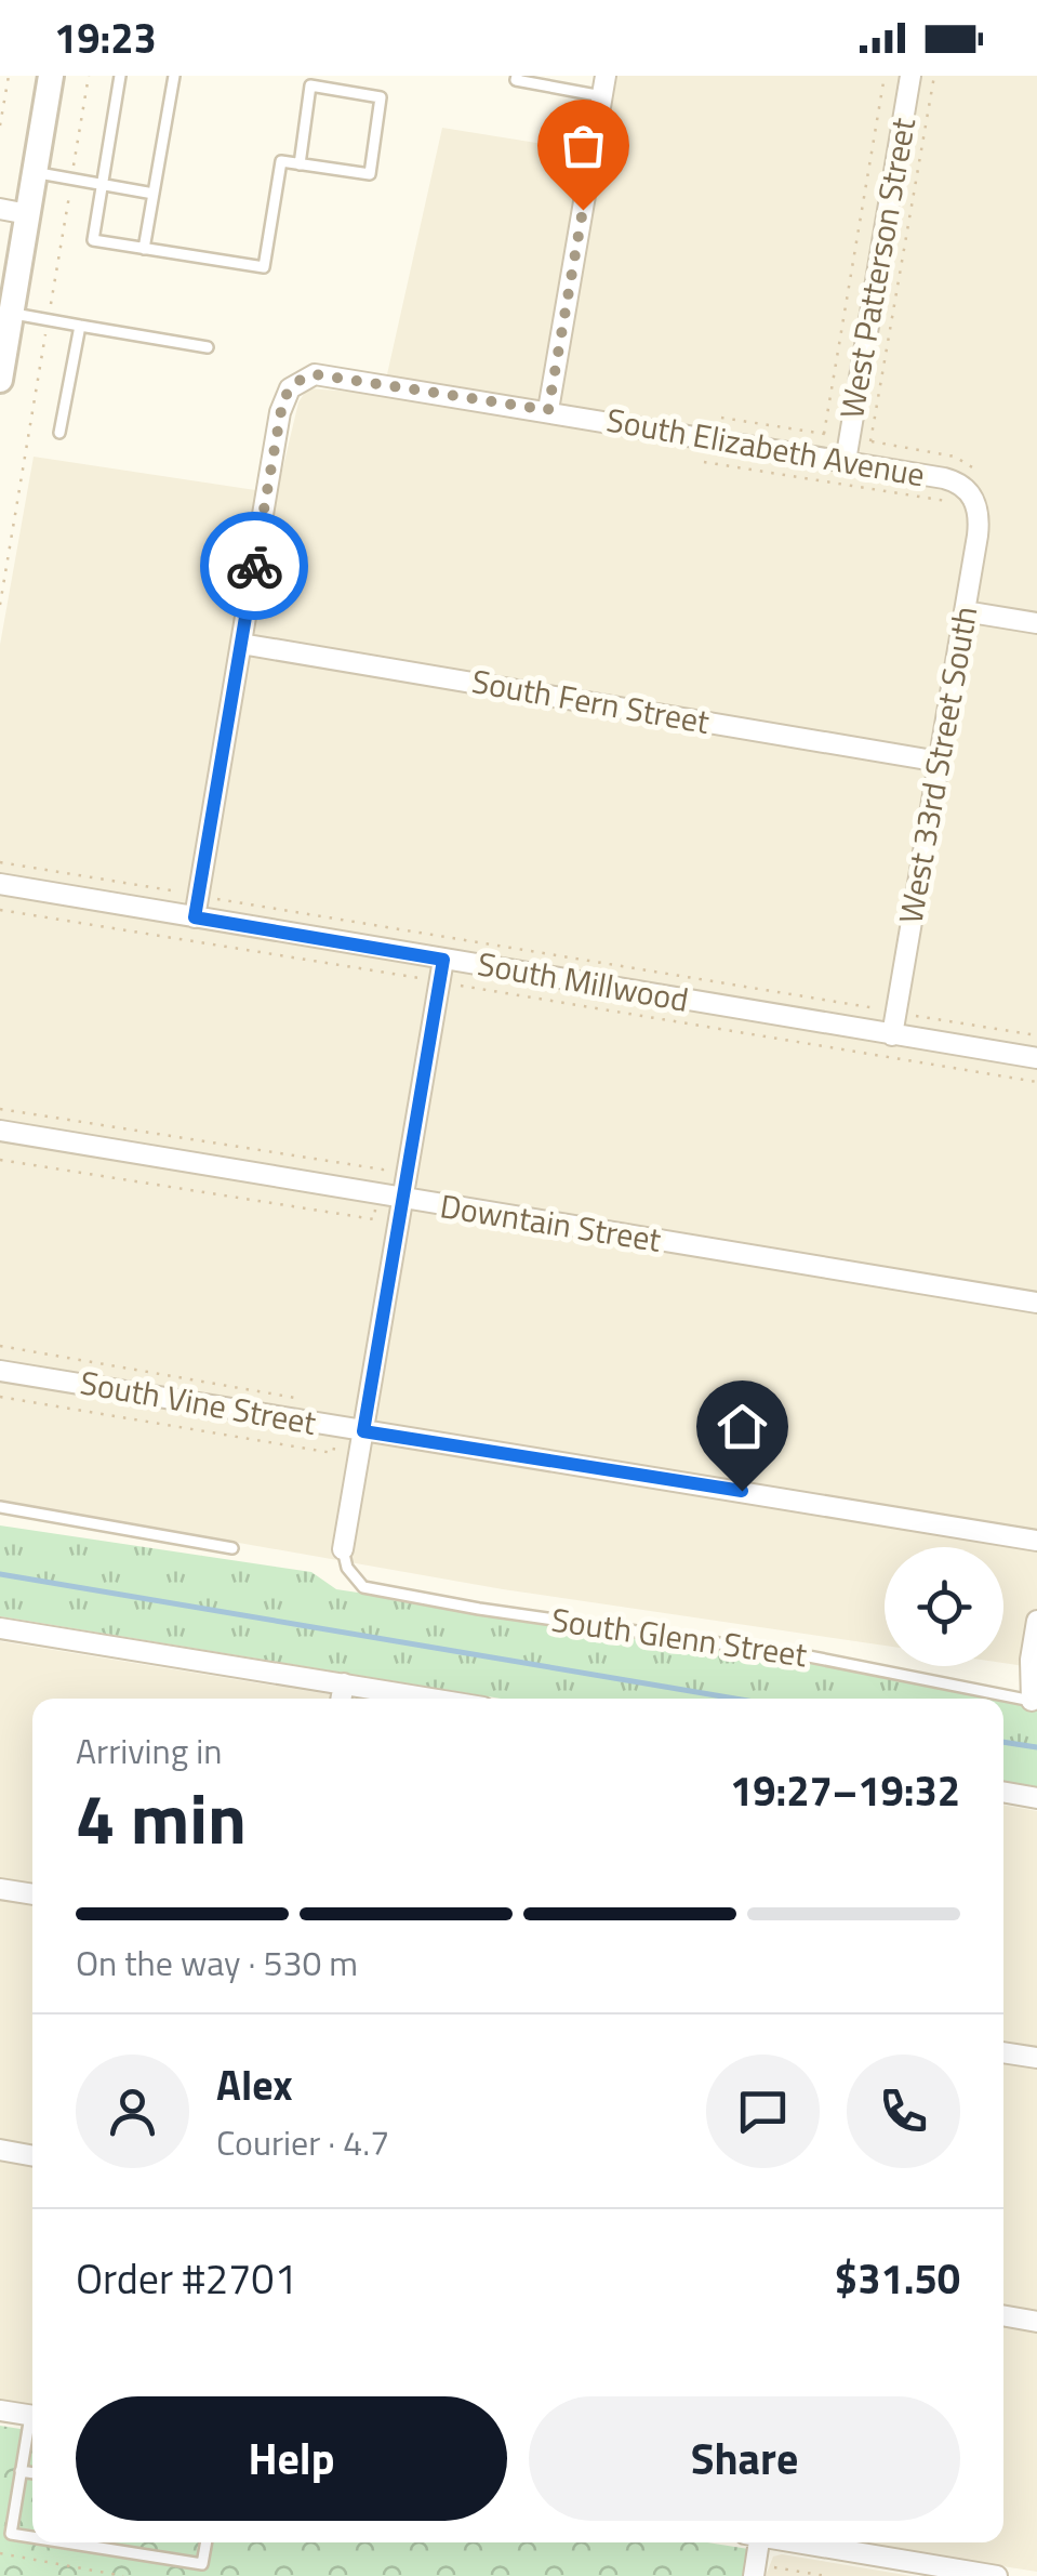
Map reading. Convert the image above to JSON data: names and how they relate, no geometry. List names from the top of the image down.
{
  "streets": {
    "street": [
      "West Patterson Street",
      "South Elizabeth Avenue",
      "South Fern Street",
      "West 33rd Street South",
      "South Millwood",
      "Downtain Street",
      "South Vine Street"
    ],
    "lane": ["South Glenn Street"]
  },
  "crossings": [
    ["West Patterson Street", "South Elizabeth Avenue"],
    ["South Elizabeth Avenue", "South Fern Street"],
    ["South Elizabeth Avenue", "West 33rd Street South"],
    ["South Fern Street", "West 33rd Street South"],
    ["West 33rd Street South", "South Millwood"]
  ],
  "page": {
    "status": "19:23",
    "heading": ["4 min", "Arriving in", "19:27–19:32"],
    "panel": [
      "Alex",
      "Courier · 4.7",
      "Order #2701",
      "$31.50"
    ],
    "bar": "On the way · 530 m",
    "buttons": ["Help", "Share"]
  }
}
